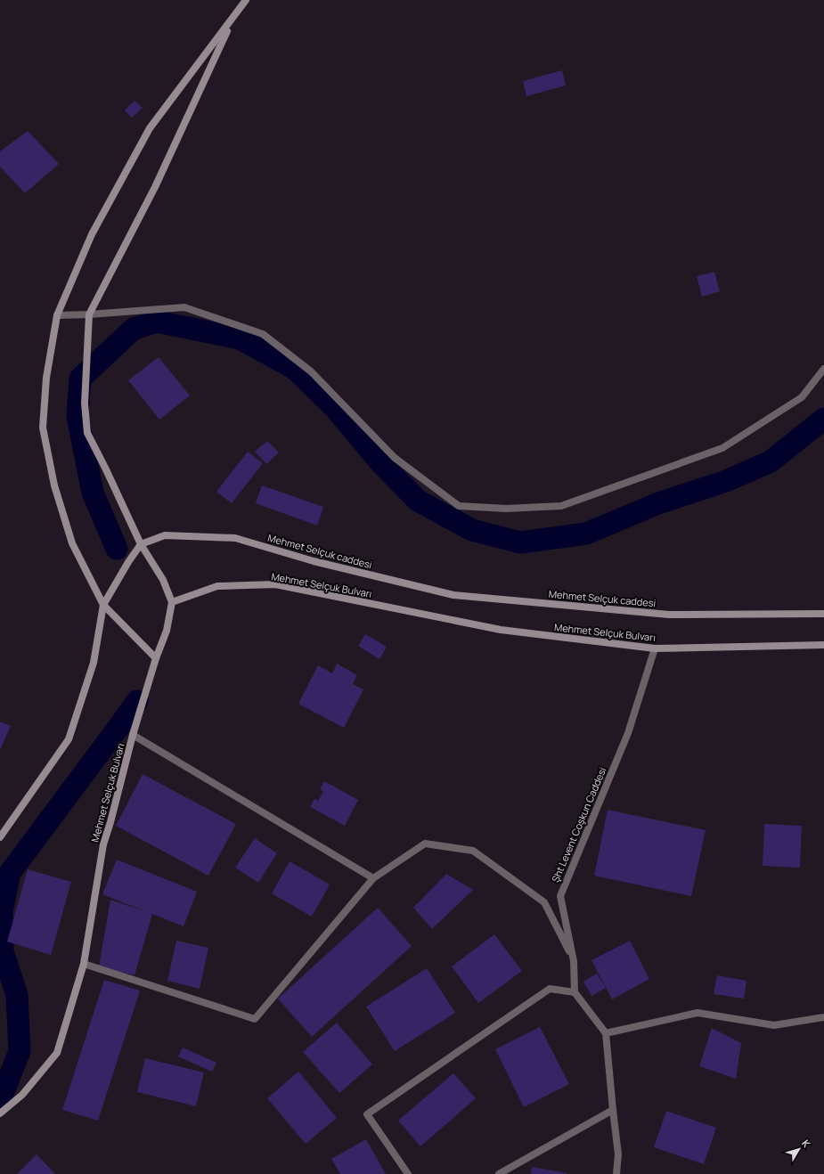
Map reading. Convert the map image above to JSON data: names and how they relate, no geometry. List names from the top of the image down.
{
  "streets": {
    "main road": ["Mehmet Selçuk caddesi", "Mehmet Selçuk Bulvarı"],
    "street": ["Şht Levent Coşkun Caddesi"]
  },
  "crossings": [
    ["Mehmet Selçuk Bulvarı", "Şht Levent Coşkun Caddesi"]
  ],
  "north": "top right"
}
